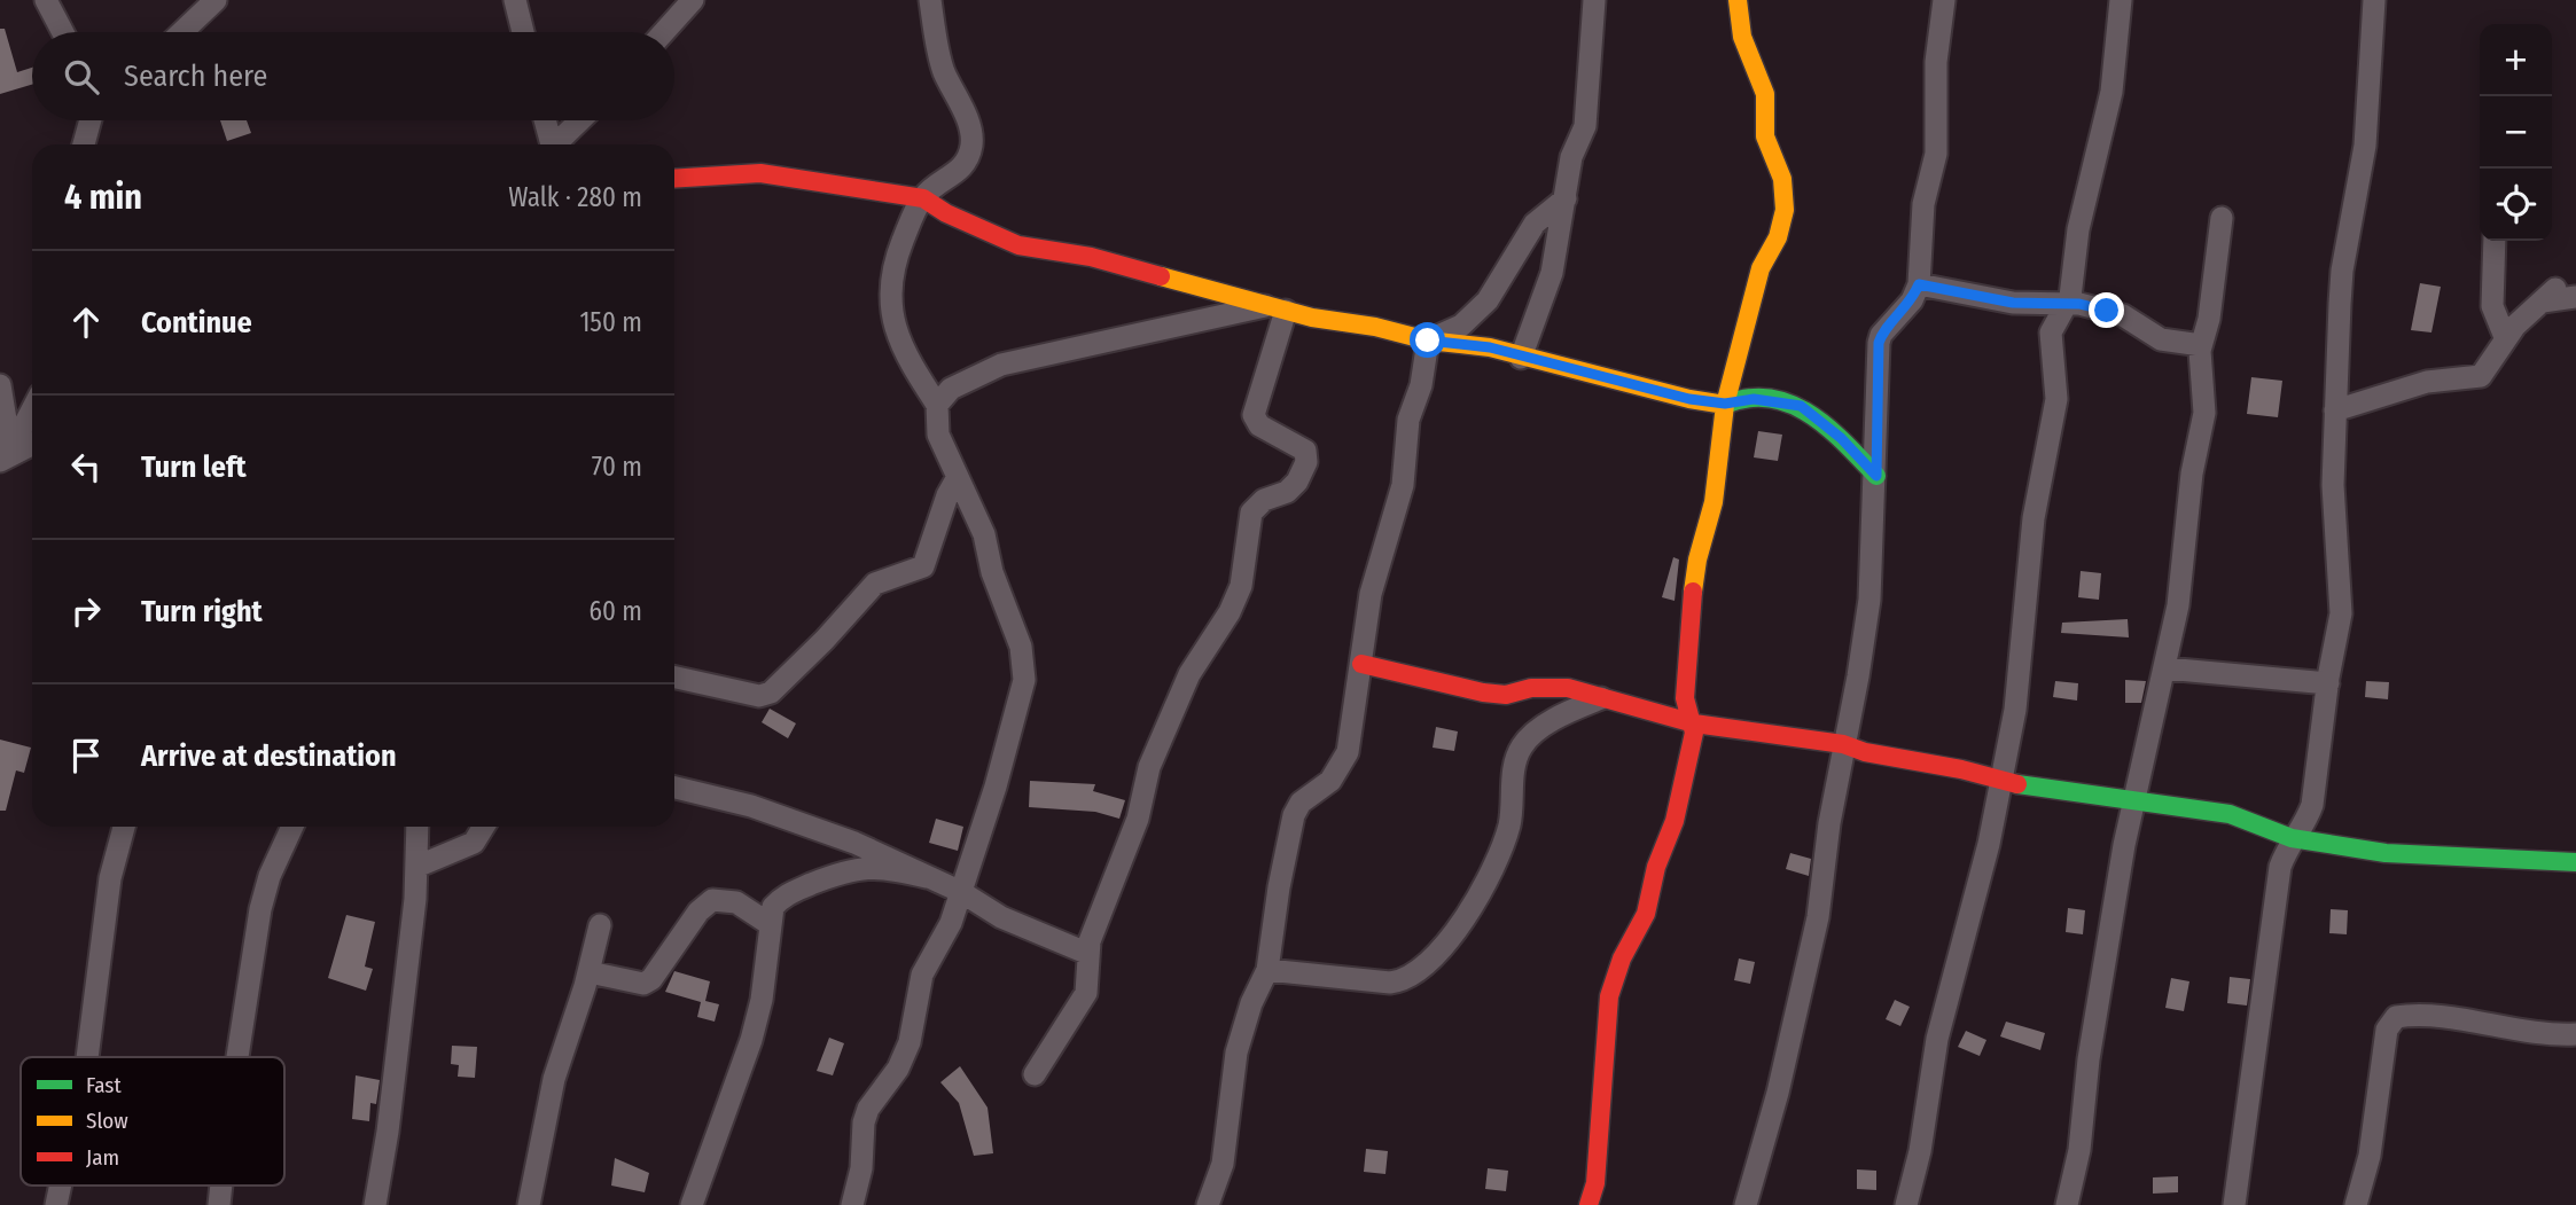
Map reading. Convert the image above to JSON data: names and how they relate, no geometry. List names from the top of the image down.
{
  "legend": ["Fast", "Slow", "Jam"],
  "page": {
    "map_buttons": ["+", "−"],
    "search": "Search here",
    "heading": ["4 min", "Walk · 280 m"],
    "list": [
      ["Continue", "150 m"],
      ["Turn left", "70 m"],
      ["Turn right", "60 m"],
      "Arrive at destination"
    ]
  }
}
